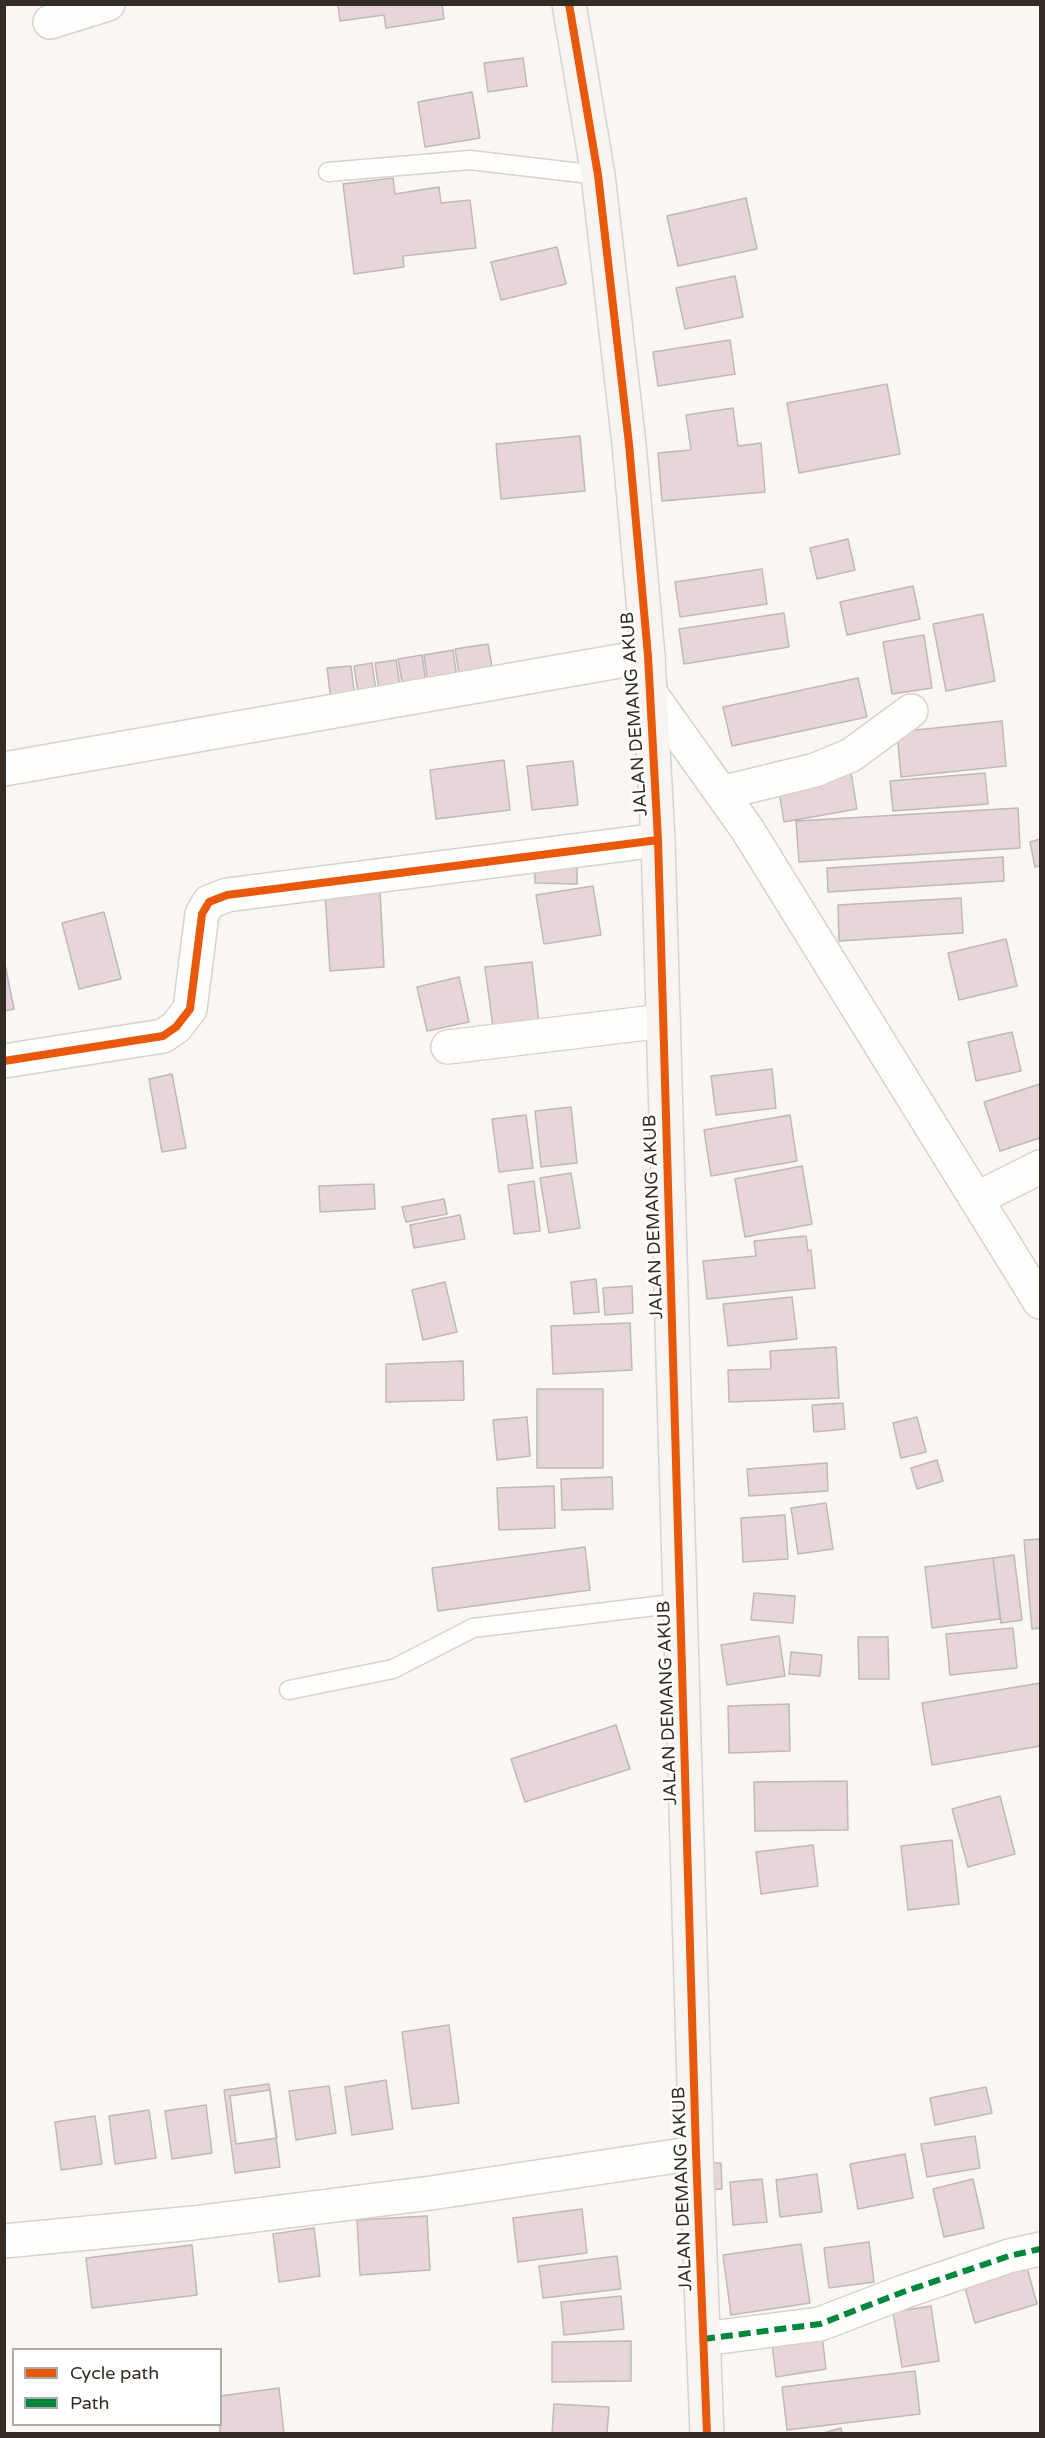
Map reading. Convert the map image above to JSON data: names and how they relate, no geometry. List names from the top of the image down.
{
  "streets": {
    "street": ["JALAN DEMANG AKUB"]
  },
  "legend": ["Cycle path", "Path"]
}
